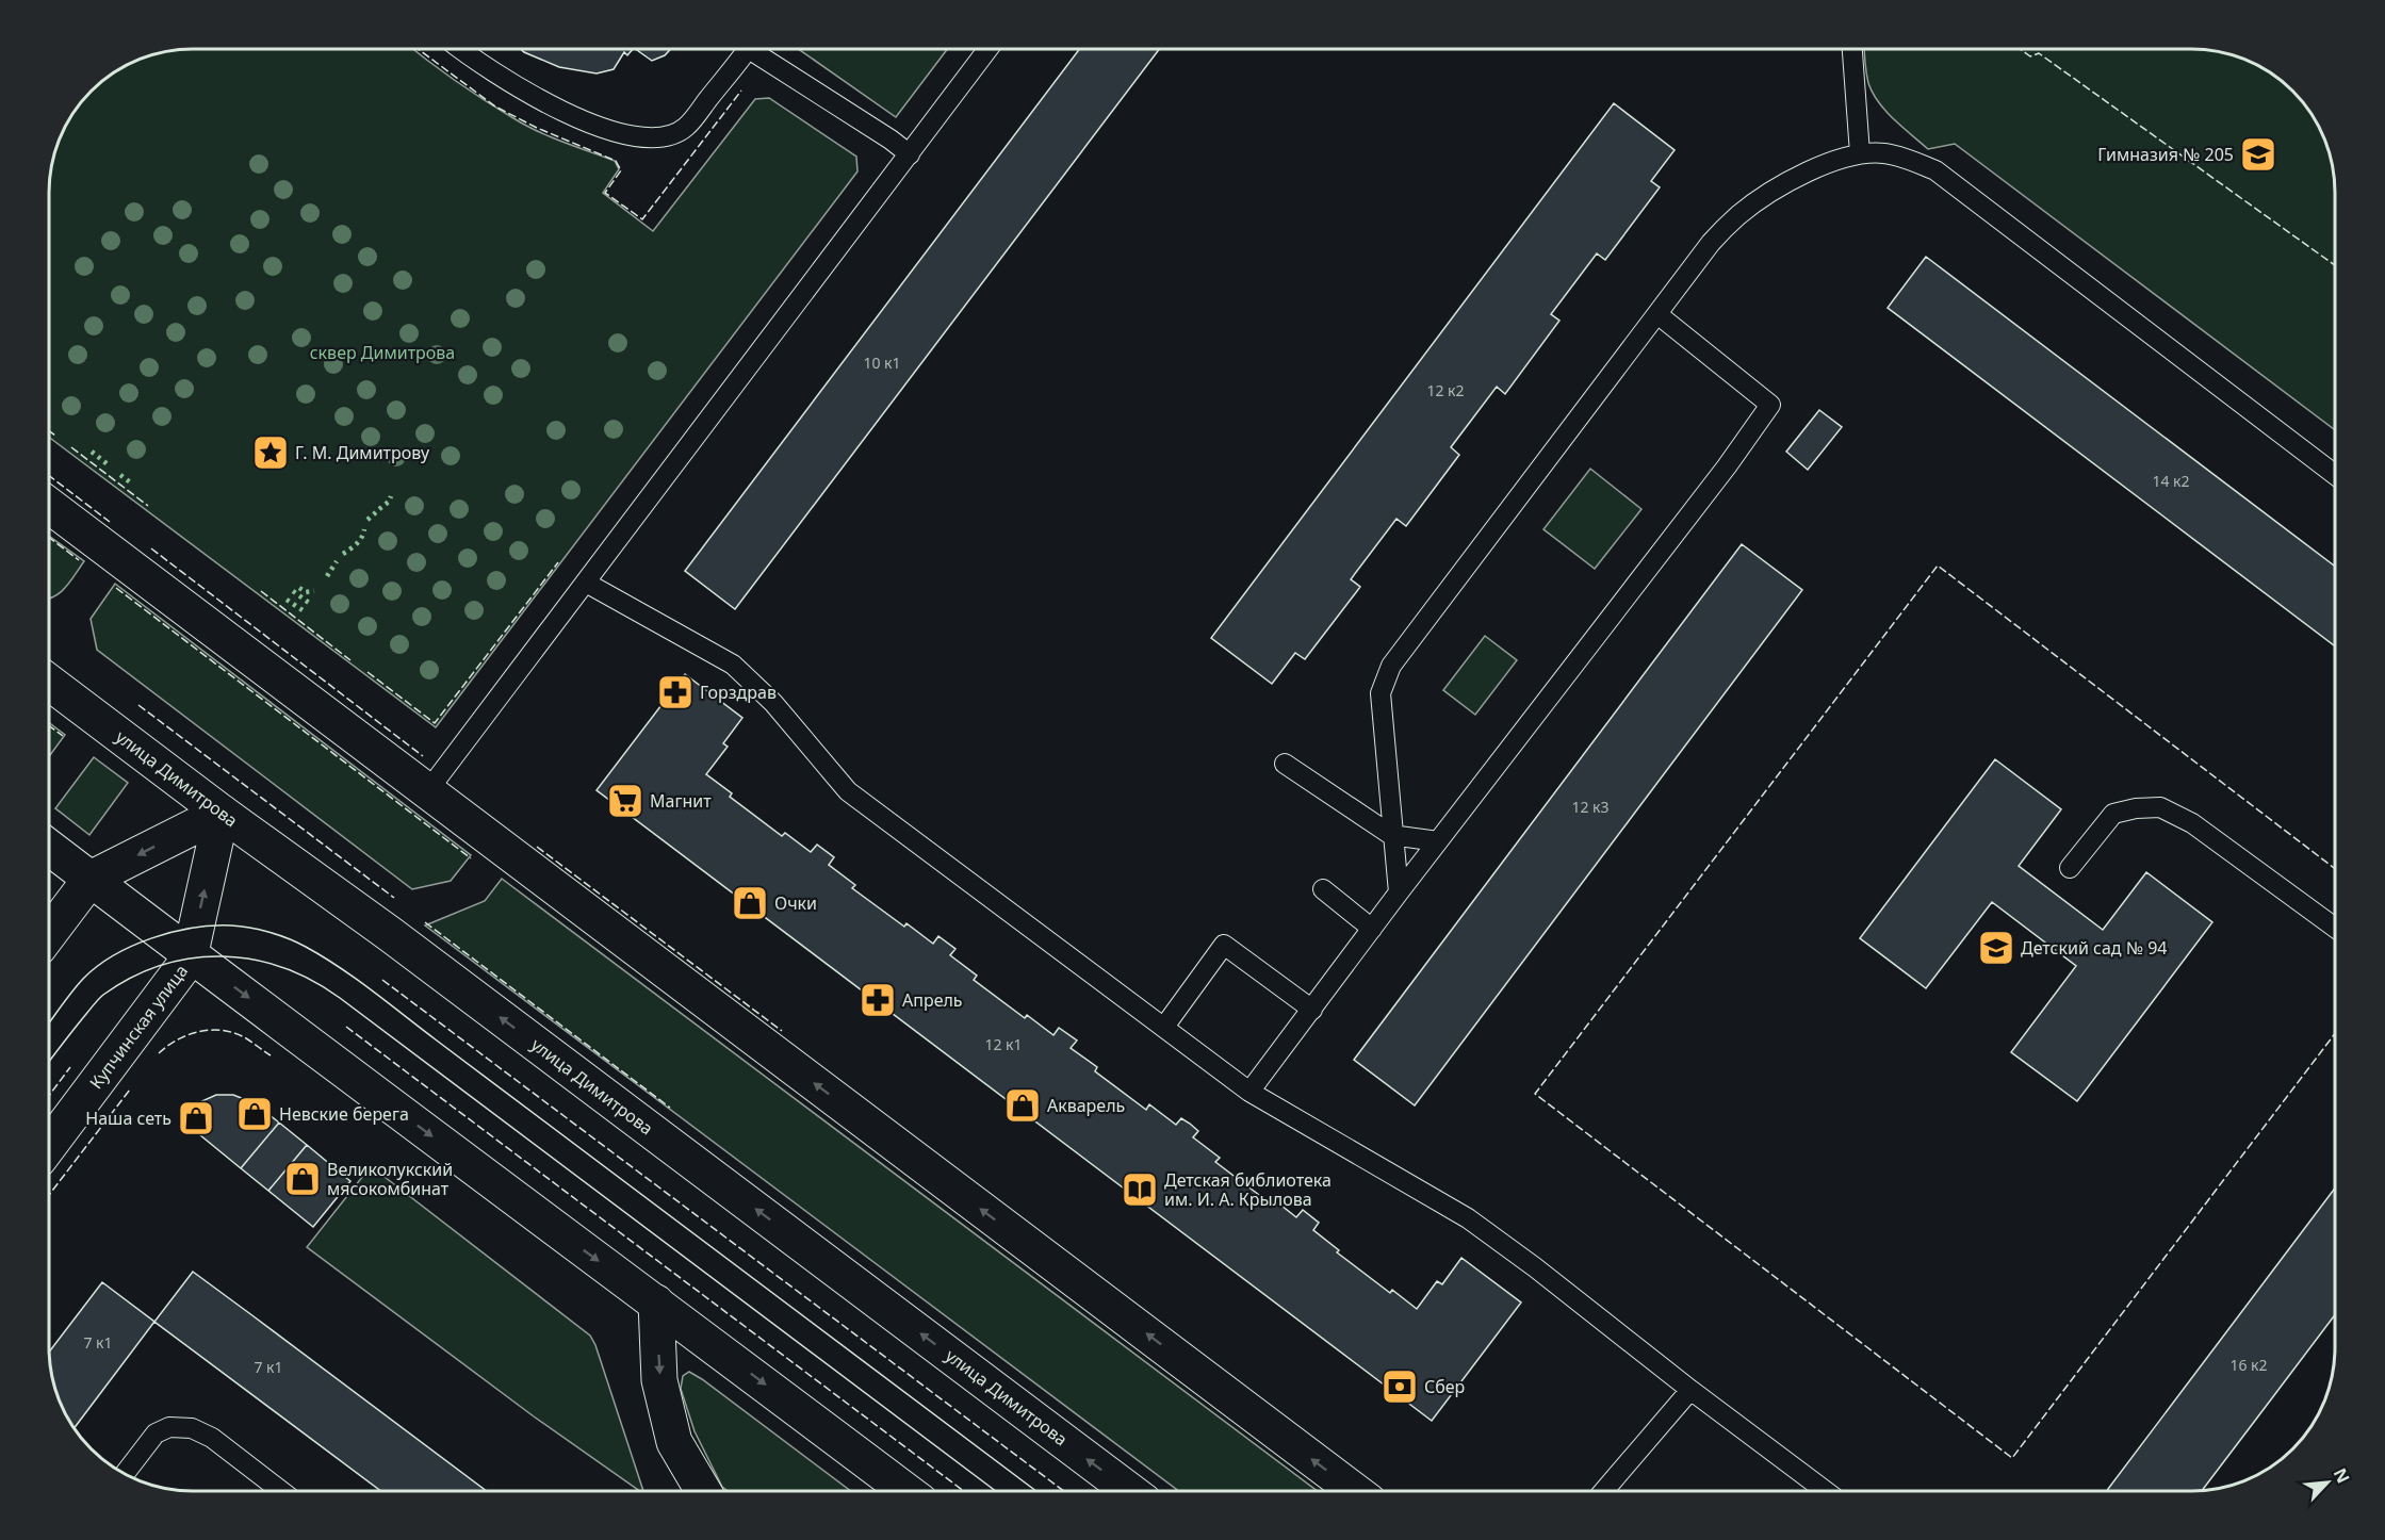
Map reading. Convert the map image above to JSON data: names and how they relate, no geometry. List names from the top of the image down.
{
  "streets": {
    "street": ["улица Димитрова", "Купчинская улица"]
  },
  "crossings": [
    ["улица Димитрова", "Купчинская улица"]
  ],
  "parks": ["сквер Димитрова"],
  "places": {
    "school or university": ["Гимназия № 205", "Детский сад № 94"],
    "place": ["Г. М. Димитрову"],
    "pharmacy": ["Горздрав", "Апрель"],
    "supermarket": ["Магнит"],
    "shop": [
      "Очки",
      "Акварель",
      "Невские берега",
      "Наша сеть",
      "Великолукский мясокомбинат"
    ],
    "library": ["Детская библиотека им. И. А. Крылова"],
    "bank": ["Сбер"]
  },
  "house_numbers": [
    "10 к1",
    "12 к2",
    "14 к2",
    "12 к3",
    "12 к1",
    "7 к1",
    "16 к2",
    "7 к1"
  ],
  "north": "top right"
}
